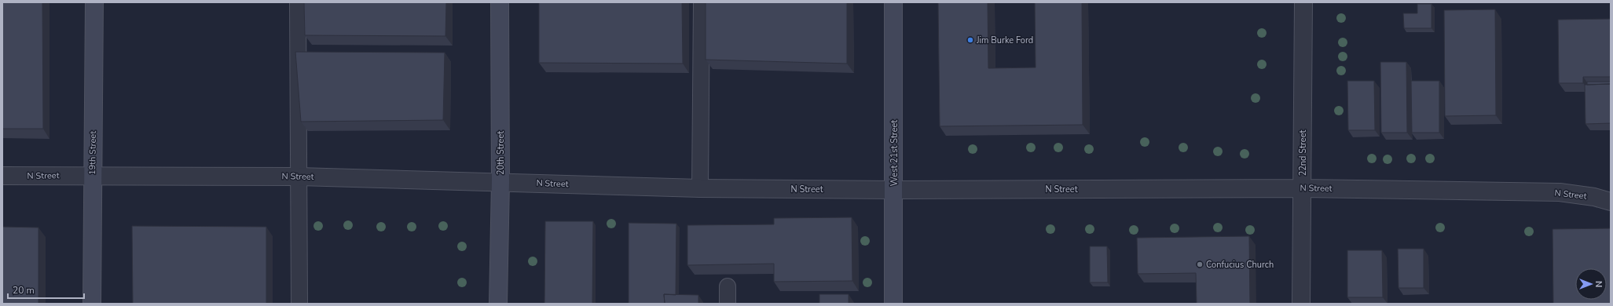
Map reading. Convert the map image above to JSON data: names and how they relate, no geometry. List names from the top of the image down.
{
  "streets": {
    "street": [
      "19th Street",
      "20th Street",
      "West 21st Street",
      "22nd Street",
      "N Street"
    ]
  },
  "crossings": [
    ["19th Street", "N Street"],
    ["20th Street", "N Street"],
    ["West 21st Street", "N Street"],
    ["22nd Street", "N Street"]
  ],
  "places": ["Jim Burke Ford", "Confucius Church"],
  "scale_bar": "20 m",
  "north": "right"
}
